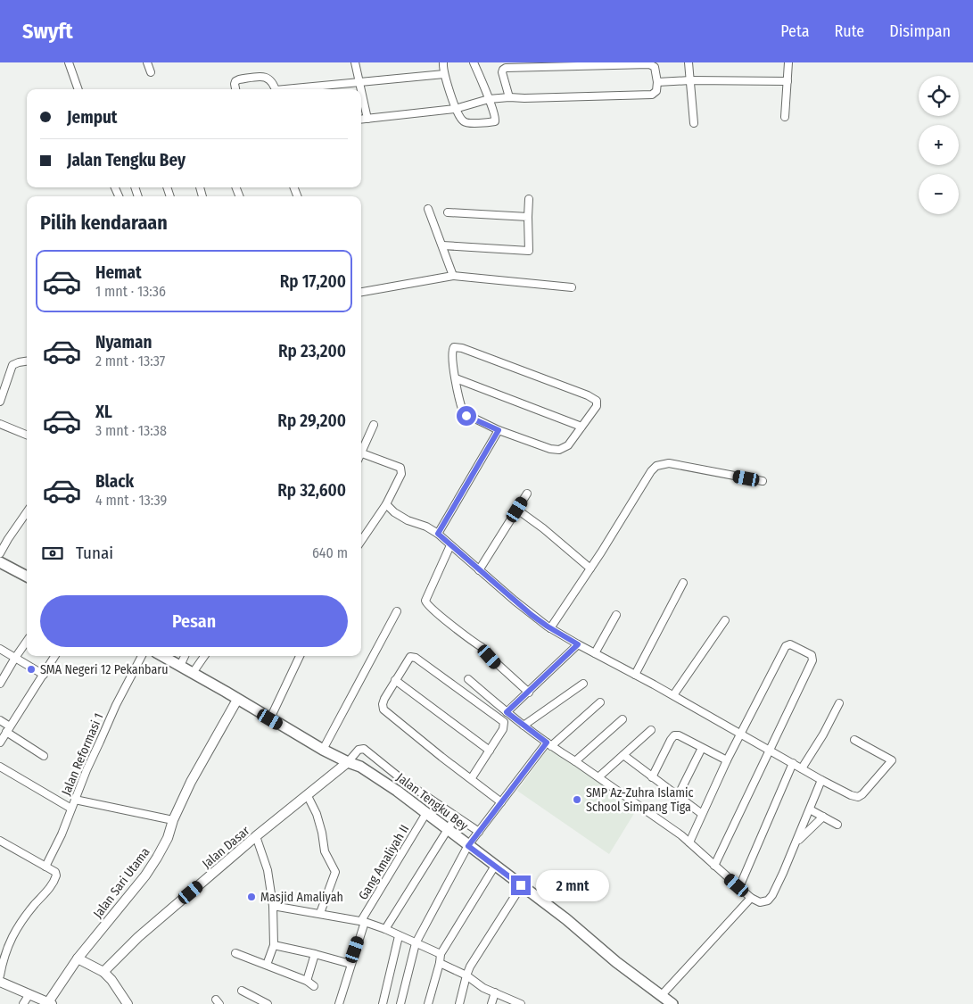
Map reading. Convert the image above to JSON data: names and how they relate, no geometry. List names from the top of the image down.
{
  "streets": {
    "main road": ["Jalan Tengku Bey"],
    "street": [
      "Jalan Reformasi 1",
      "Jalan Dasar",
      "Gang Amaliyah II",
      "Jalan Sari Utama"
    ]
  },
  "crossings": [
    ["Jalan Tengku Bey", "Jalan Dasar"],
    ["Jalan Tengku Bey", "Gang Amaliyah II"],
    ["Jalan Tengku Bey", "Jalan Sari Utama"]
  ],
  "places": ["SMA Negeri 12 Pekanbaru", "SMP Az-Zuhra Islamic School Simpang Tiga", "Masjid Amaliyah"],
  "page": {
    "header": "Swyft",
    "nav": ["Peta", "Rute", "Disimpan"],
    "map_buttons": ["+", "−"],
    "banner": ["Jemput", "Jalan Tengku Bey"],
    "heading": "Pilih kendaraan",
    "list": [
      {
        "name": "Hemat",
        "note": "1 mnt · 13:36",
        "value": "Rp 17,200"
      },
      {
        "name": "Nyaman",
        "note": "2 mnt · 13:37",
        "value": "Rp 23,200"
      },
      {
        "name": "XL",
        "note": "3 mnt · 13:38",
        "value": "Rp 29,200"
      },
      {
        "name": "Black",
        "note": "4 mnt · 13:39",
        "value": "Rp 32,600"
      }
    ],
    "pay": ["Tunai", "640 m"],
    "buttons": "Pesan",
    "bubble": "2 mnt"
  }
}
